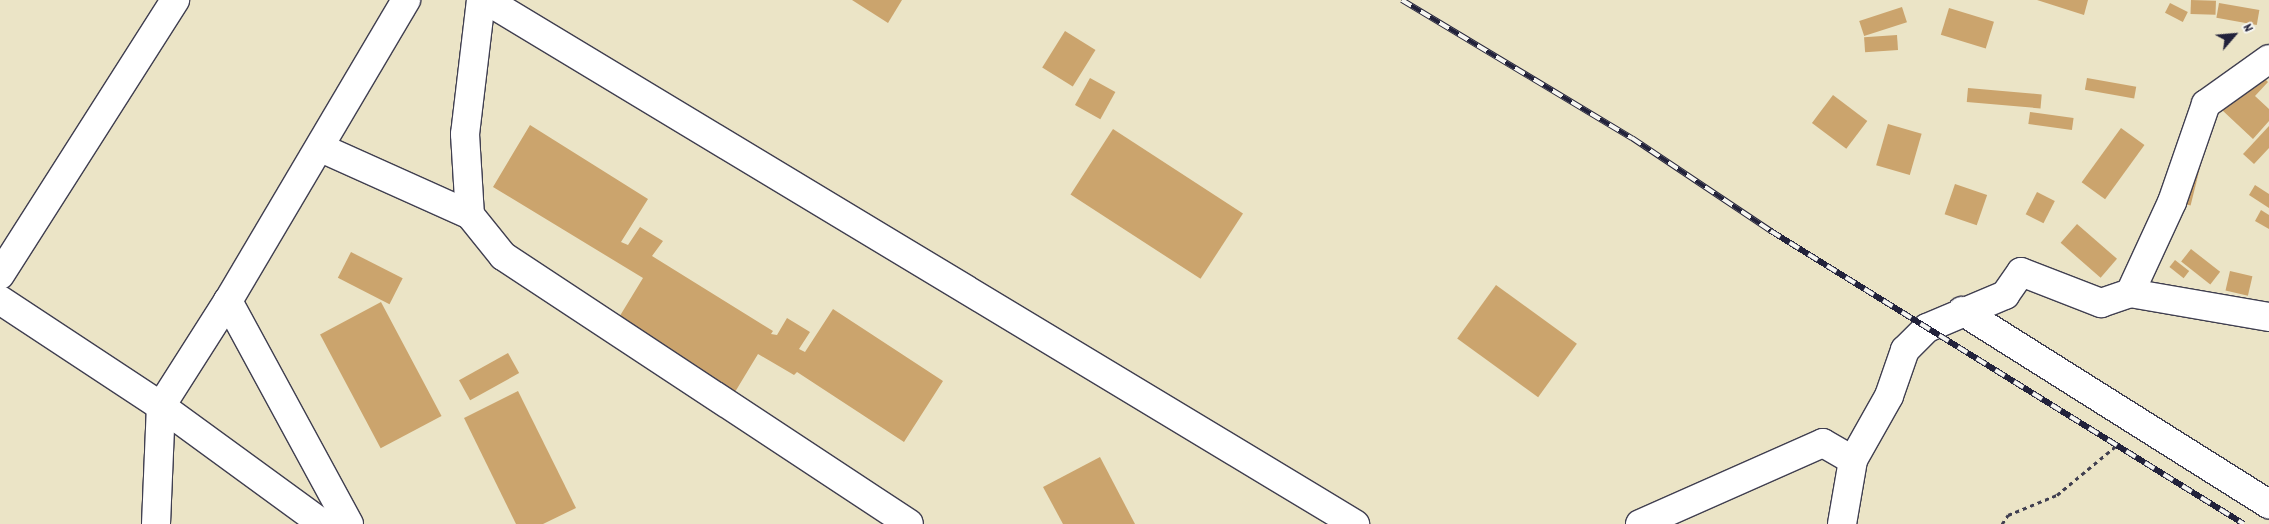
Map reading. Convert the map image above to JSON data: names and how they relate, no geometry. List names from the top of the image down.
{
  "north": "top right"
}
